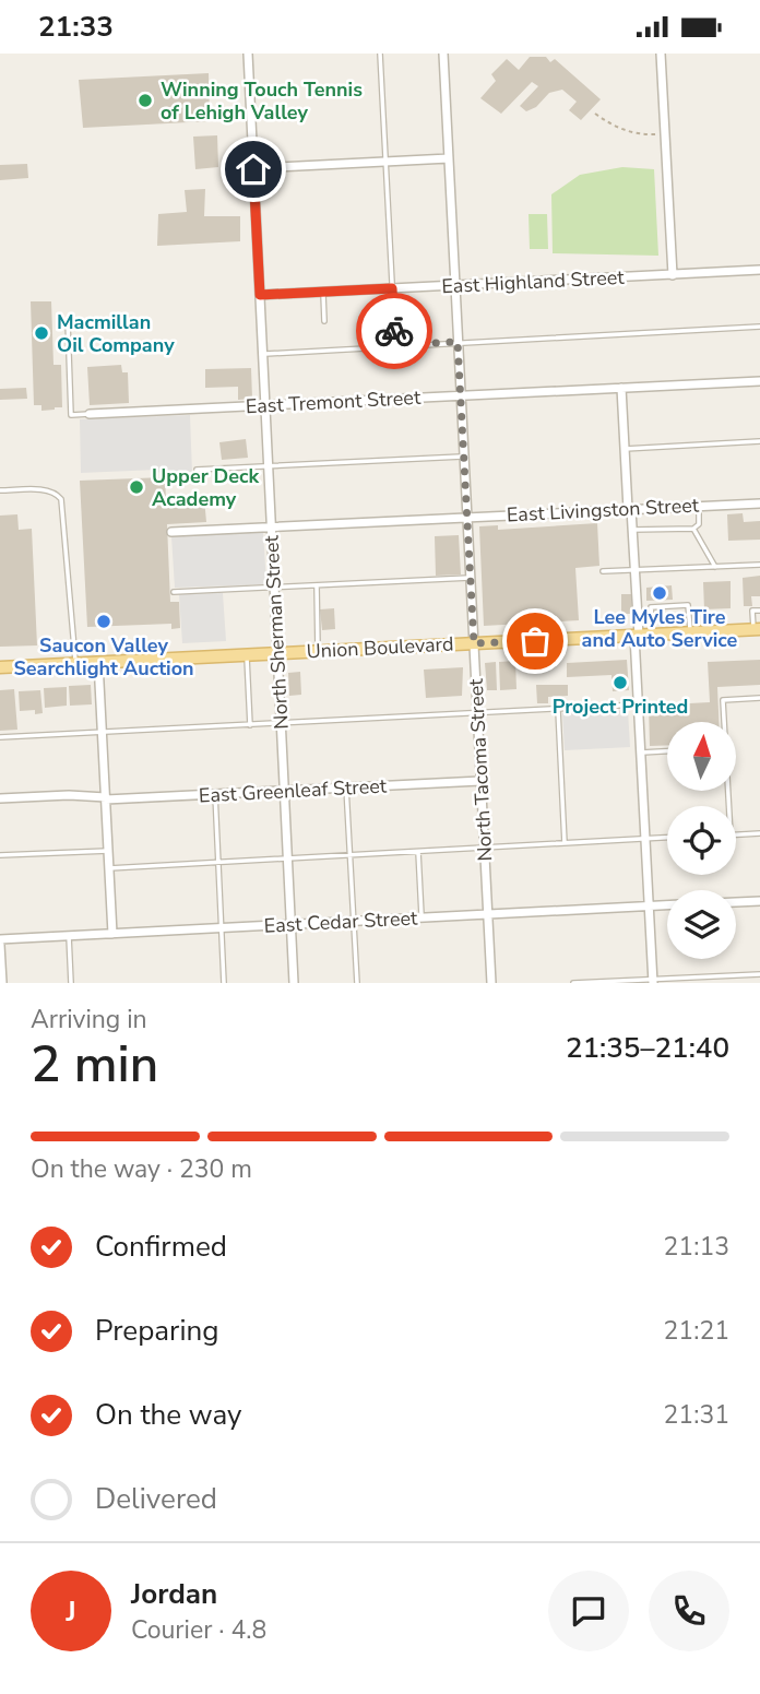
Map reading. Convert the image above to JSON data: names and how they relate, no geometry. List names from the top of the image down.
{
  "streets": {
    "main road": ["Union Boulevard"],
    "street": [
      "East Highland Street",
      "East Tremont Street",
      "East Livingston Street",
      "North Sherman Street",
      "North Tacoma Street",
      "East Greenleaf Street",
      "East Cedar Street"
    ]
  },
  "crossings": [
    ["East Highland Street", "North Sherman Street"],
    ["East Highland Street", "North Tacoma Street"],
    ["East Tremont Street", "North Sherman Street"],
    ["East Tremont Street", "North Tacoma Street"],
    ["East Livingston Street", "North Sherman Street"],
    ["East Livingston Street", "North Tacoma Street"],
    ["North Sherman Street", "Union Boulevard"],
    ["North Sherman Street", "East Greenleaf Street"],
    ["North Sherman Street", "East Cedar Street"],
    ["Union Boulevard", "North Tacoma Street"],
    ["North Tacoma Street", "East Greenleaf Street"],
    ["North Tacoma Street", "East Cedar Street"]
  ],
  "places": [
    "Winning Touch Tennis of Lehigh Valley",
    "Macmillan Oil Company",
    "Upper Deck Academy",
    "Lee Myles Tire and Auto Service",
    "Saucon Valley Searchlight Auction",
    "Project Printed"
  ],
  "north": "top",
  "page": {
    "status": "21:33",
    "heading": ["2 min", "Arriving in", "21:35–21:40"],
    "panel": ["Jordan", "Courier · 4.8"],
    "bar": "On the way · 230 m",
    "list": [
      ["Confirmed", "21:13"],
      ["Preparing", "21:21"],
      ["On the way", "21:31"],
      "Delivered"
    ],
    "round": "J"
  }
}
